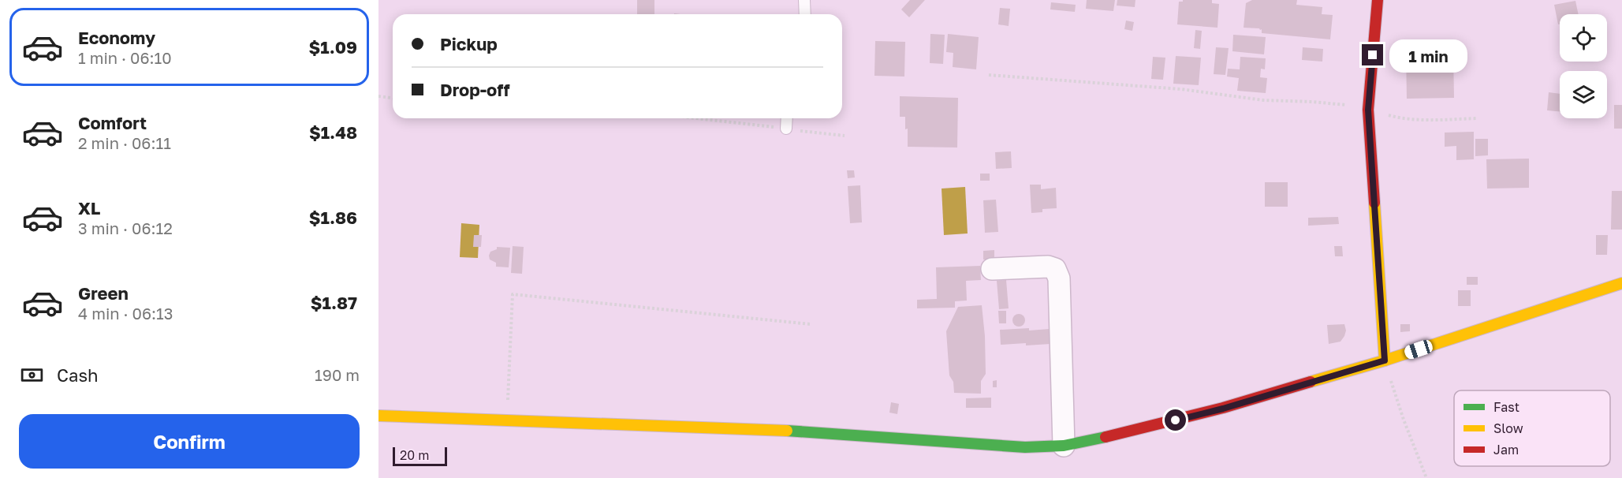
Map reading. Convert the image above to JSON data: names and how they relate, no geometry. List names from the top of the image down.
{
  "legend": ["Fast", "Slow", "Jam"],
  "scale_bar": "20 m",
  "page": {
    "list": [
      {
        "name": "Economy",
        "note": "1 min · 06:10",
        "value": "$1.09"
      },
      {
        "name": "Comfort",
        "note": "2 min · 06:11",
        "value": "$1.48"
      },
      {
        "name": "XL",
        "note": "3 min · 06:12",
        "value": "$1.86"
      },
      {
        "name": "Green",
        "note": "4 min · 06:13",
        "value": "$1.87"
      }
    ],
    "banner": ["Pickup", "Drop-off"],
    "bubble": "1 min",
    "pay": ["Cash", "190 m"],
    "buttons": "Confirm",
    "scale": "20 m"
  }
}
